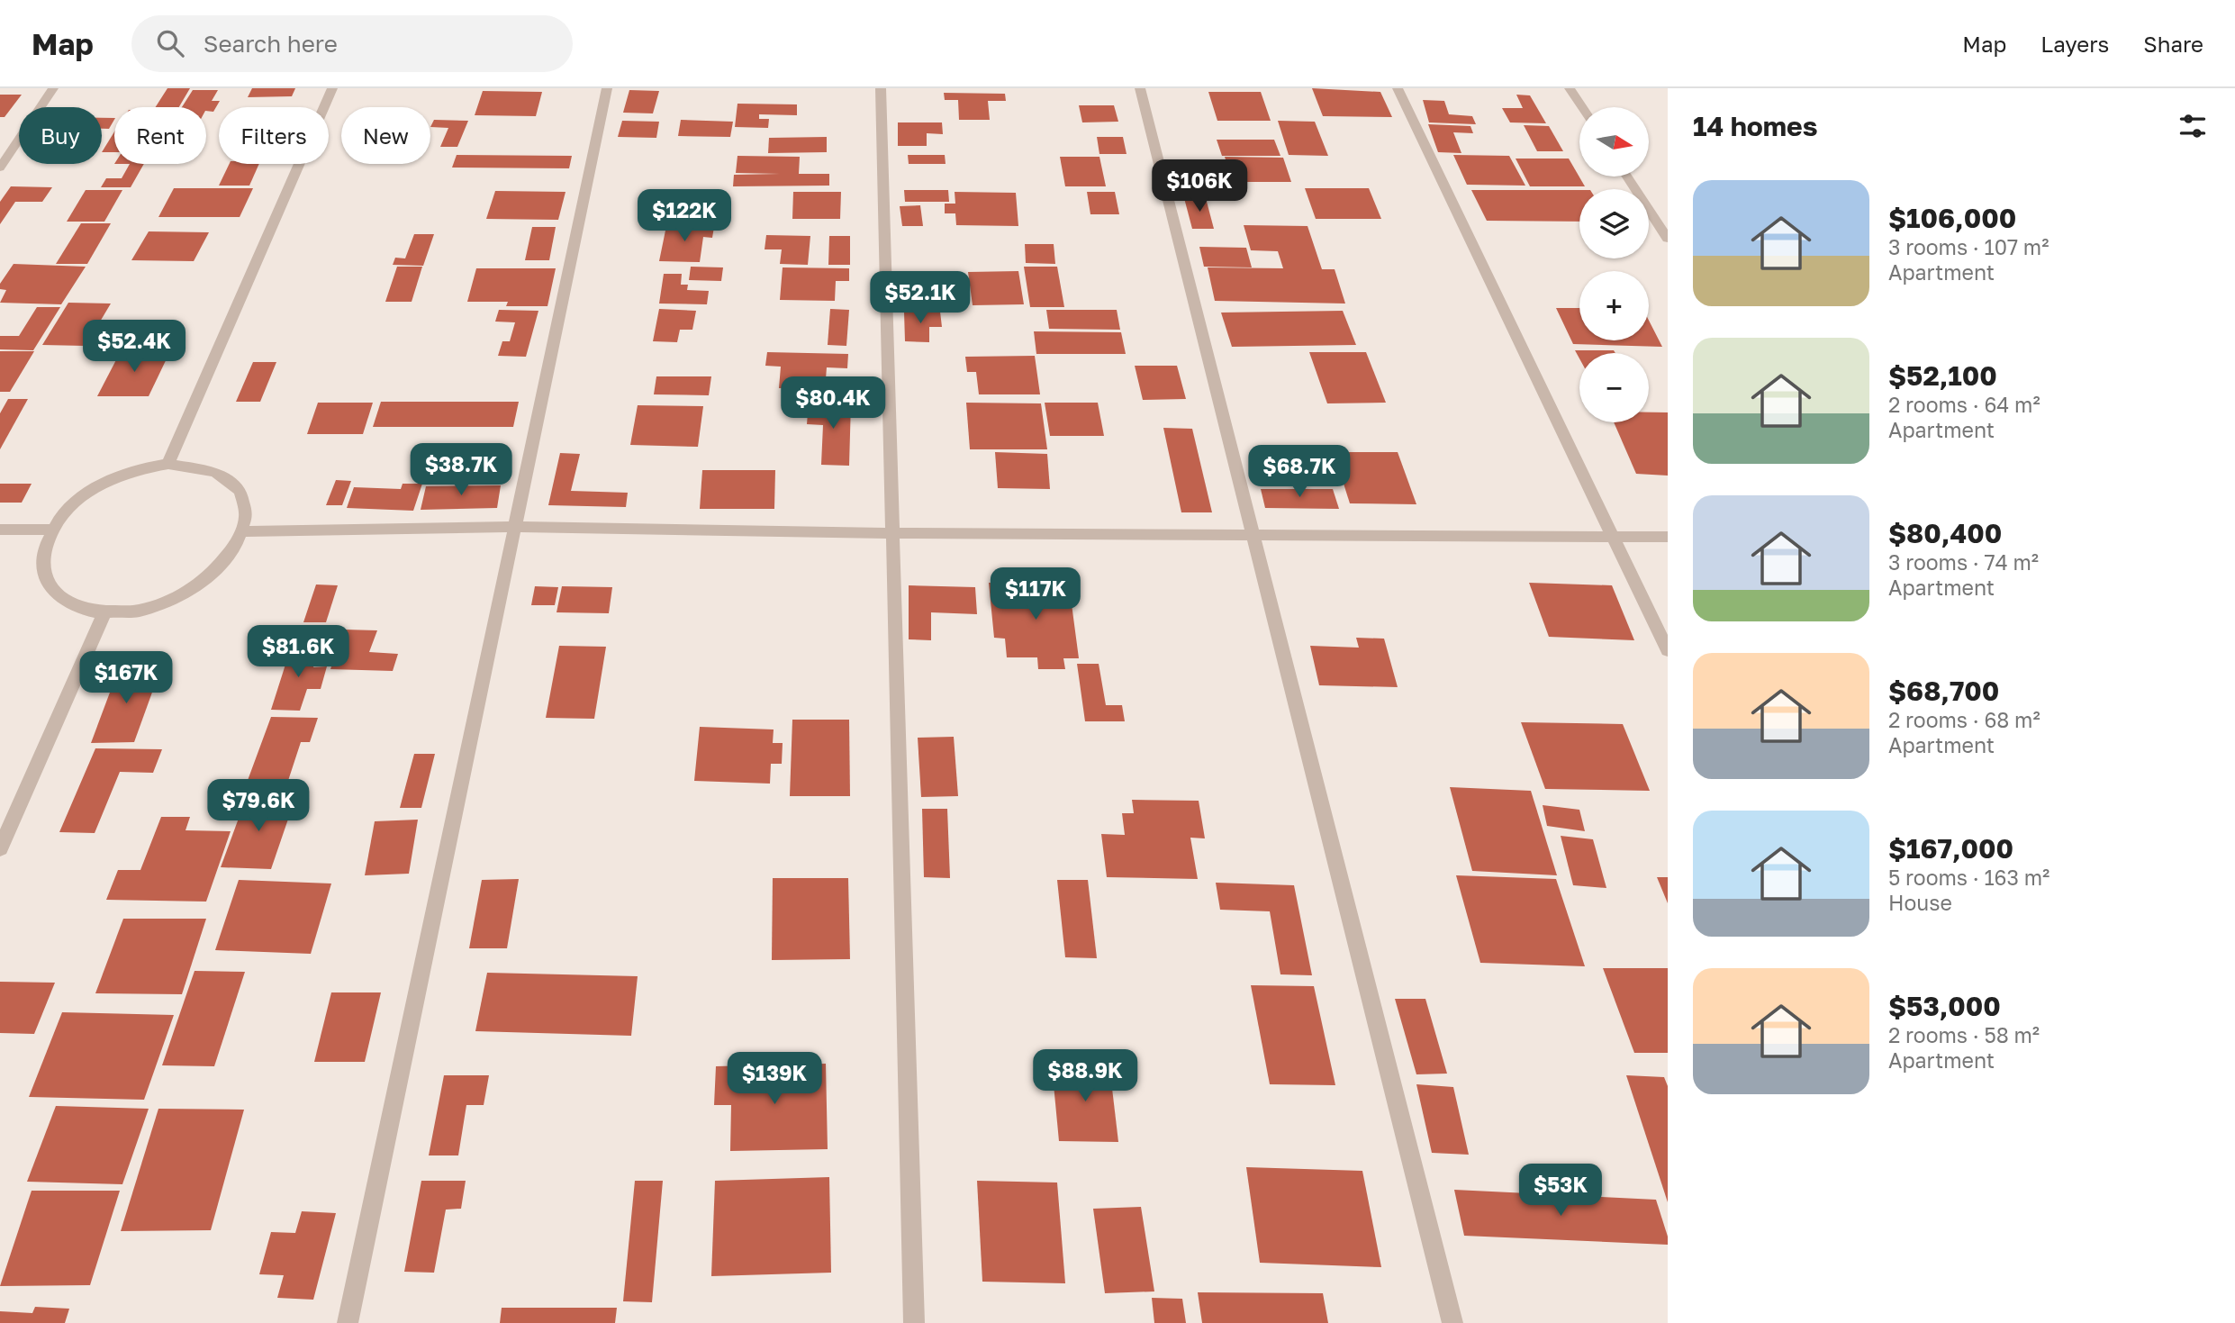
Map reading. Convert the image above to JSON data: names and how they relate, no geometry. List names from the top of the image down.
{
  "north": "right",
  "page": {
    "header": "Map",
    "search": "Search here",
    "nav": ["Map", "Layers", "Share"],
    "heading": "14 homes",
    "map_buttons": ["+", "−"],
    "chip": [
      "Buy",
      "Rent",
      "Filters",
      "New"
    ],
    "price": [
      "$106K",
      "$122K",
      "$52.1K",
      "$52.4K",
      "$80.4K",
      "$38.7K",
      "$68.7K",
      "$117K",
      "$81.6K",
      "$167K",
      "$79.6K",
      "$88.9K",
      "$139K",
      "$53K"
    ],
    "list": [
      {
        "name": "$106,000",
        "note": "3 rooms · 107 m² · Apartment"
      },
      {
        "name": "$52,100",
        "note": "2 rooms · 64 m² · Apartment"
      },
      {
        "name": "$80,400",
        "note": "3 rooms · 74 m² · Apartment"
      },
      {
        "name": "$68,700",
        "note": "2 rooms · 68 m² · Apartment"
      },
      {
        "name": "$167,000",
        "note": "5 rooms · 163 m² · House"
      },
      {
        "name": "$53,000",
        "note": "2 rooms · 58 m² · Apartment"
      }
    ]
  }
}
